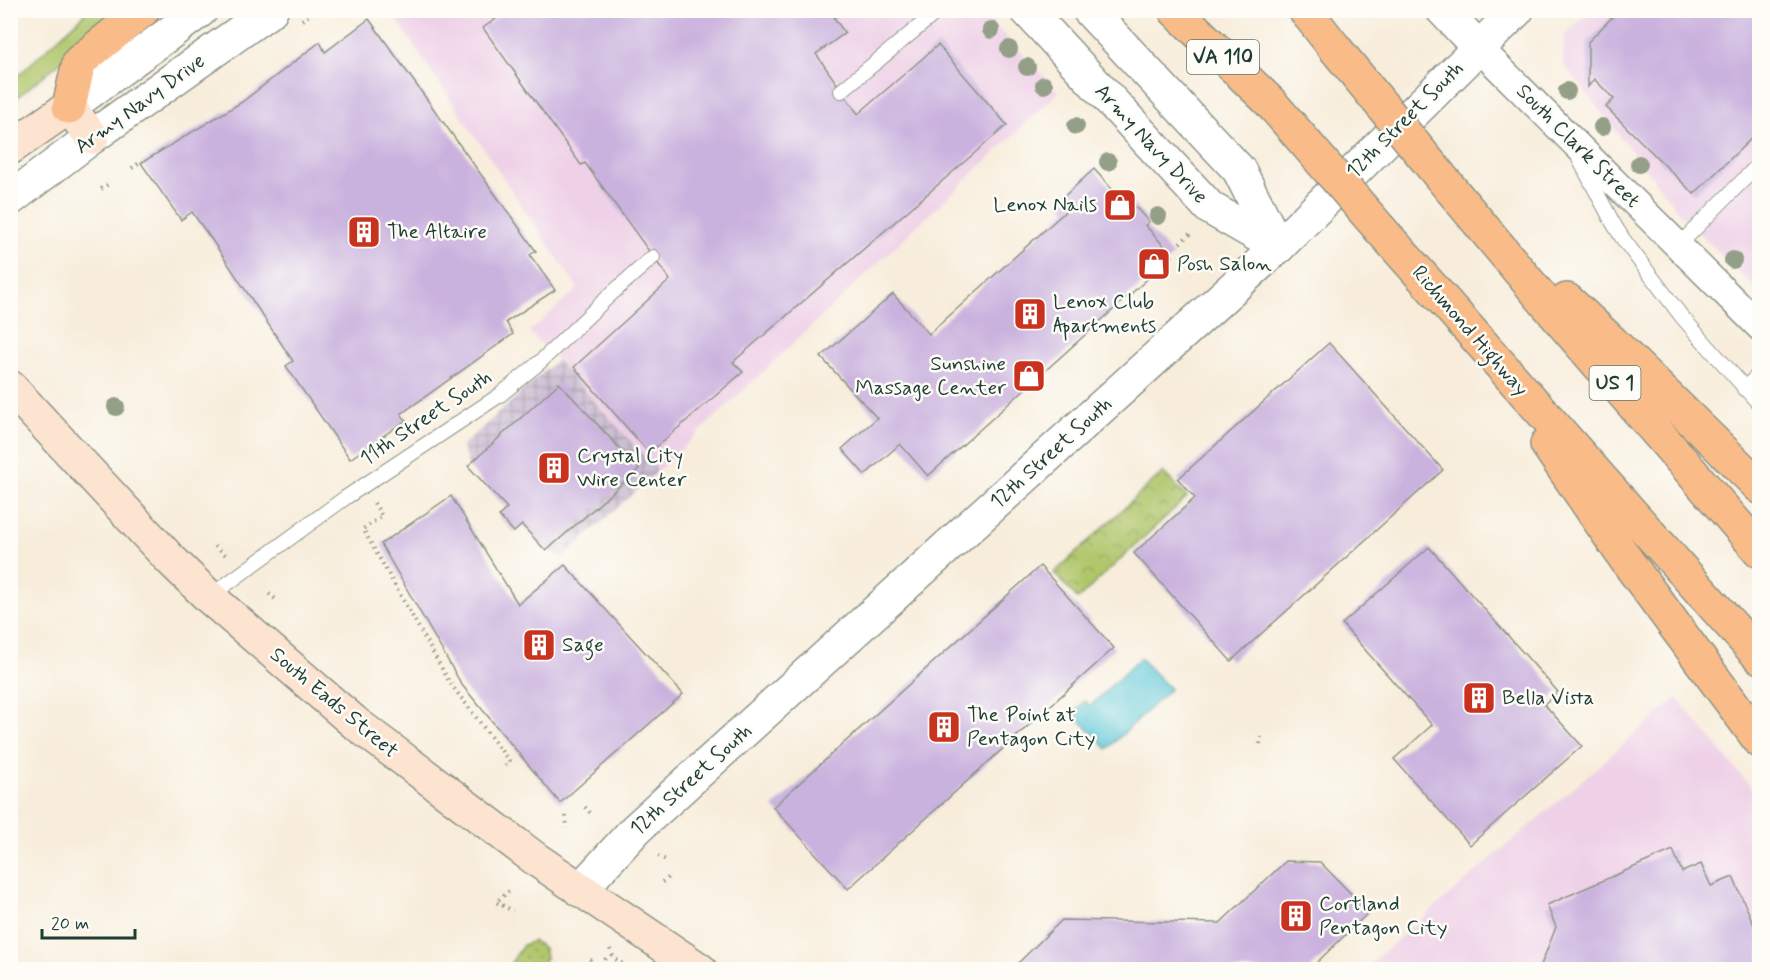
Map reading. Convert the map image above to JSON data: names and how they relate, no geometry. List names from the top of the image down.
{
  "streets": {
    "highway": ["VA 110", "Richmond Highway", "US 1"],
    "main road": ["Army Navy Drive", "South Eads Street"],
    "street": ["12th Street South", "South Clark Street"],
    "lane": ["11th Street South"]
  },
  "crossings": [
    ["Army Navy Drive", "12th Street South"],
    ["12th Street South", "South Clark Street"],
    ["12th Street South", "South Eads Street"],
    ["11th Street South", "South Eads Street"]
  ],
  "places": {
    "shop": ["Lenox Nails", "Posh Salon", "Sunshine Massage Center"],
    "building": [
      "The Altaire",
      "Lenox Club Apartments",
      "Crystal City Wire Center",
      "Sage",
      "Bella Vista",
      "The Point at Pentagon City",
      "Cortland Pentagon City"
    ]
  },
  "scale_bar": "20 m"
}
